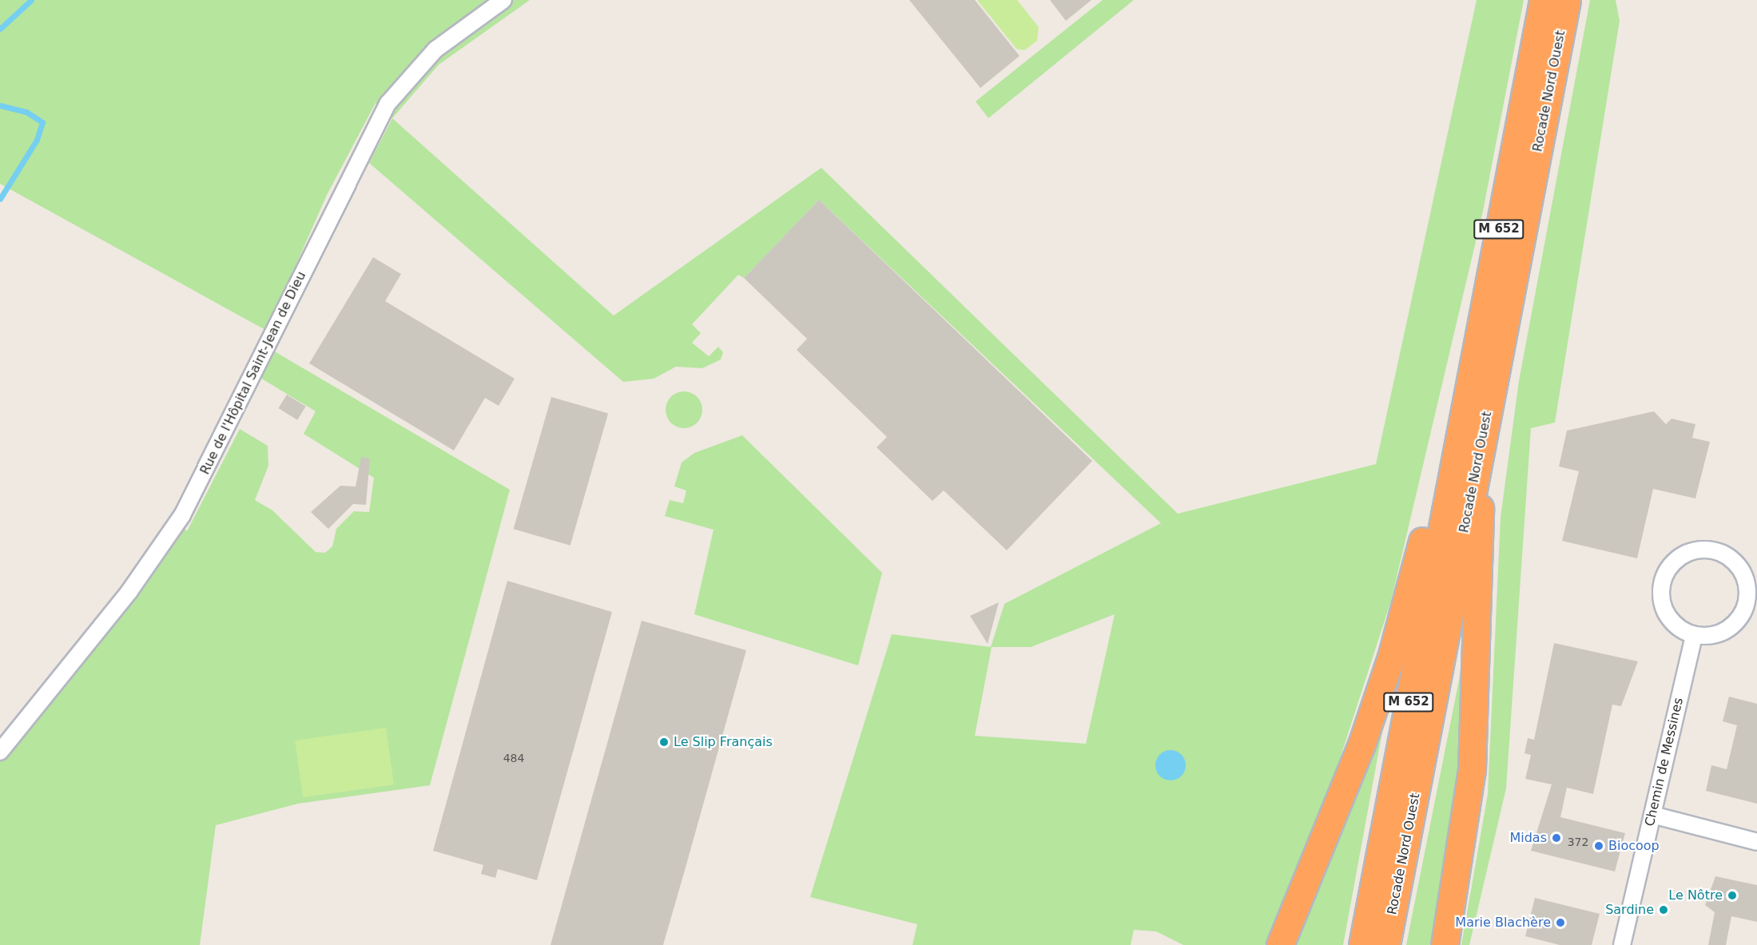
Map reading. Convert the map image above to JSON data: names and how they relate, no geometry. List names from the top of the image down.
{
  "streets": {
    "highway": ["Rocade Nord Ouest", "M 652"],
    "street": ["Rue de l'Hôpital Saint-Jean de Dieu", "Chemin de Messines"]
  },
  "places": [
    "Le Slip Français",
    "Midas",
    "Biocoop",
    "Le Nôtre",
    "Sardine",
    "Marie Blachère"
  ],
  "house_numbers": ["484", "372"]
}
